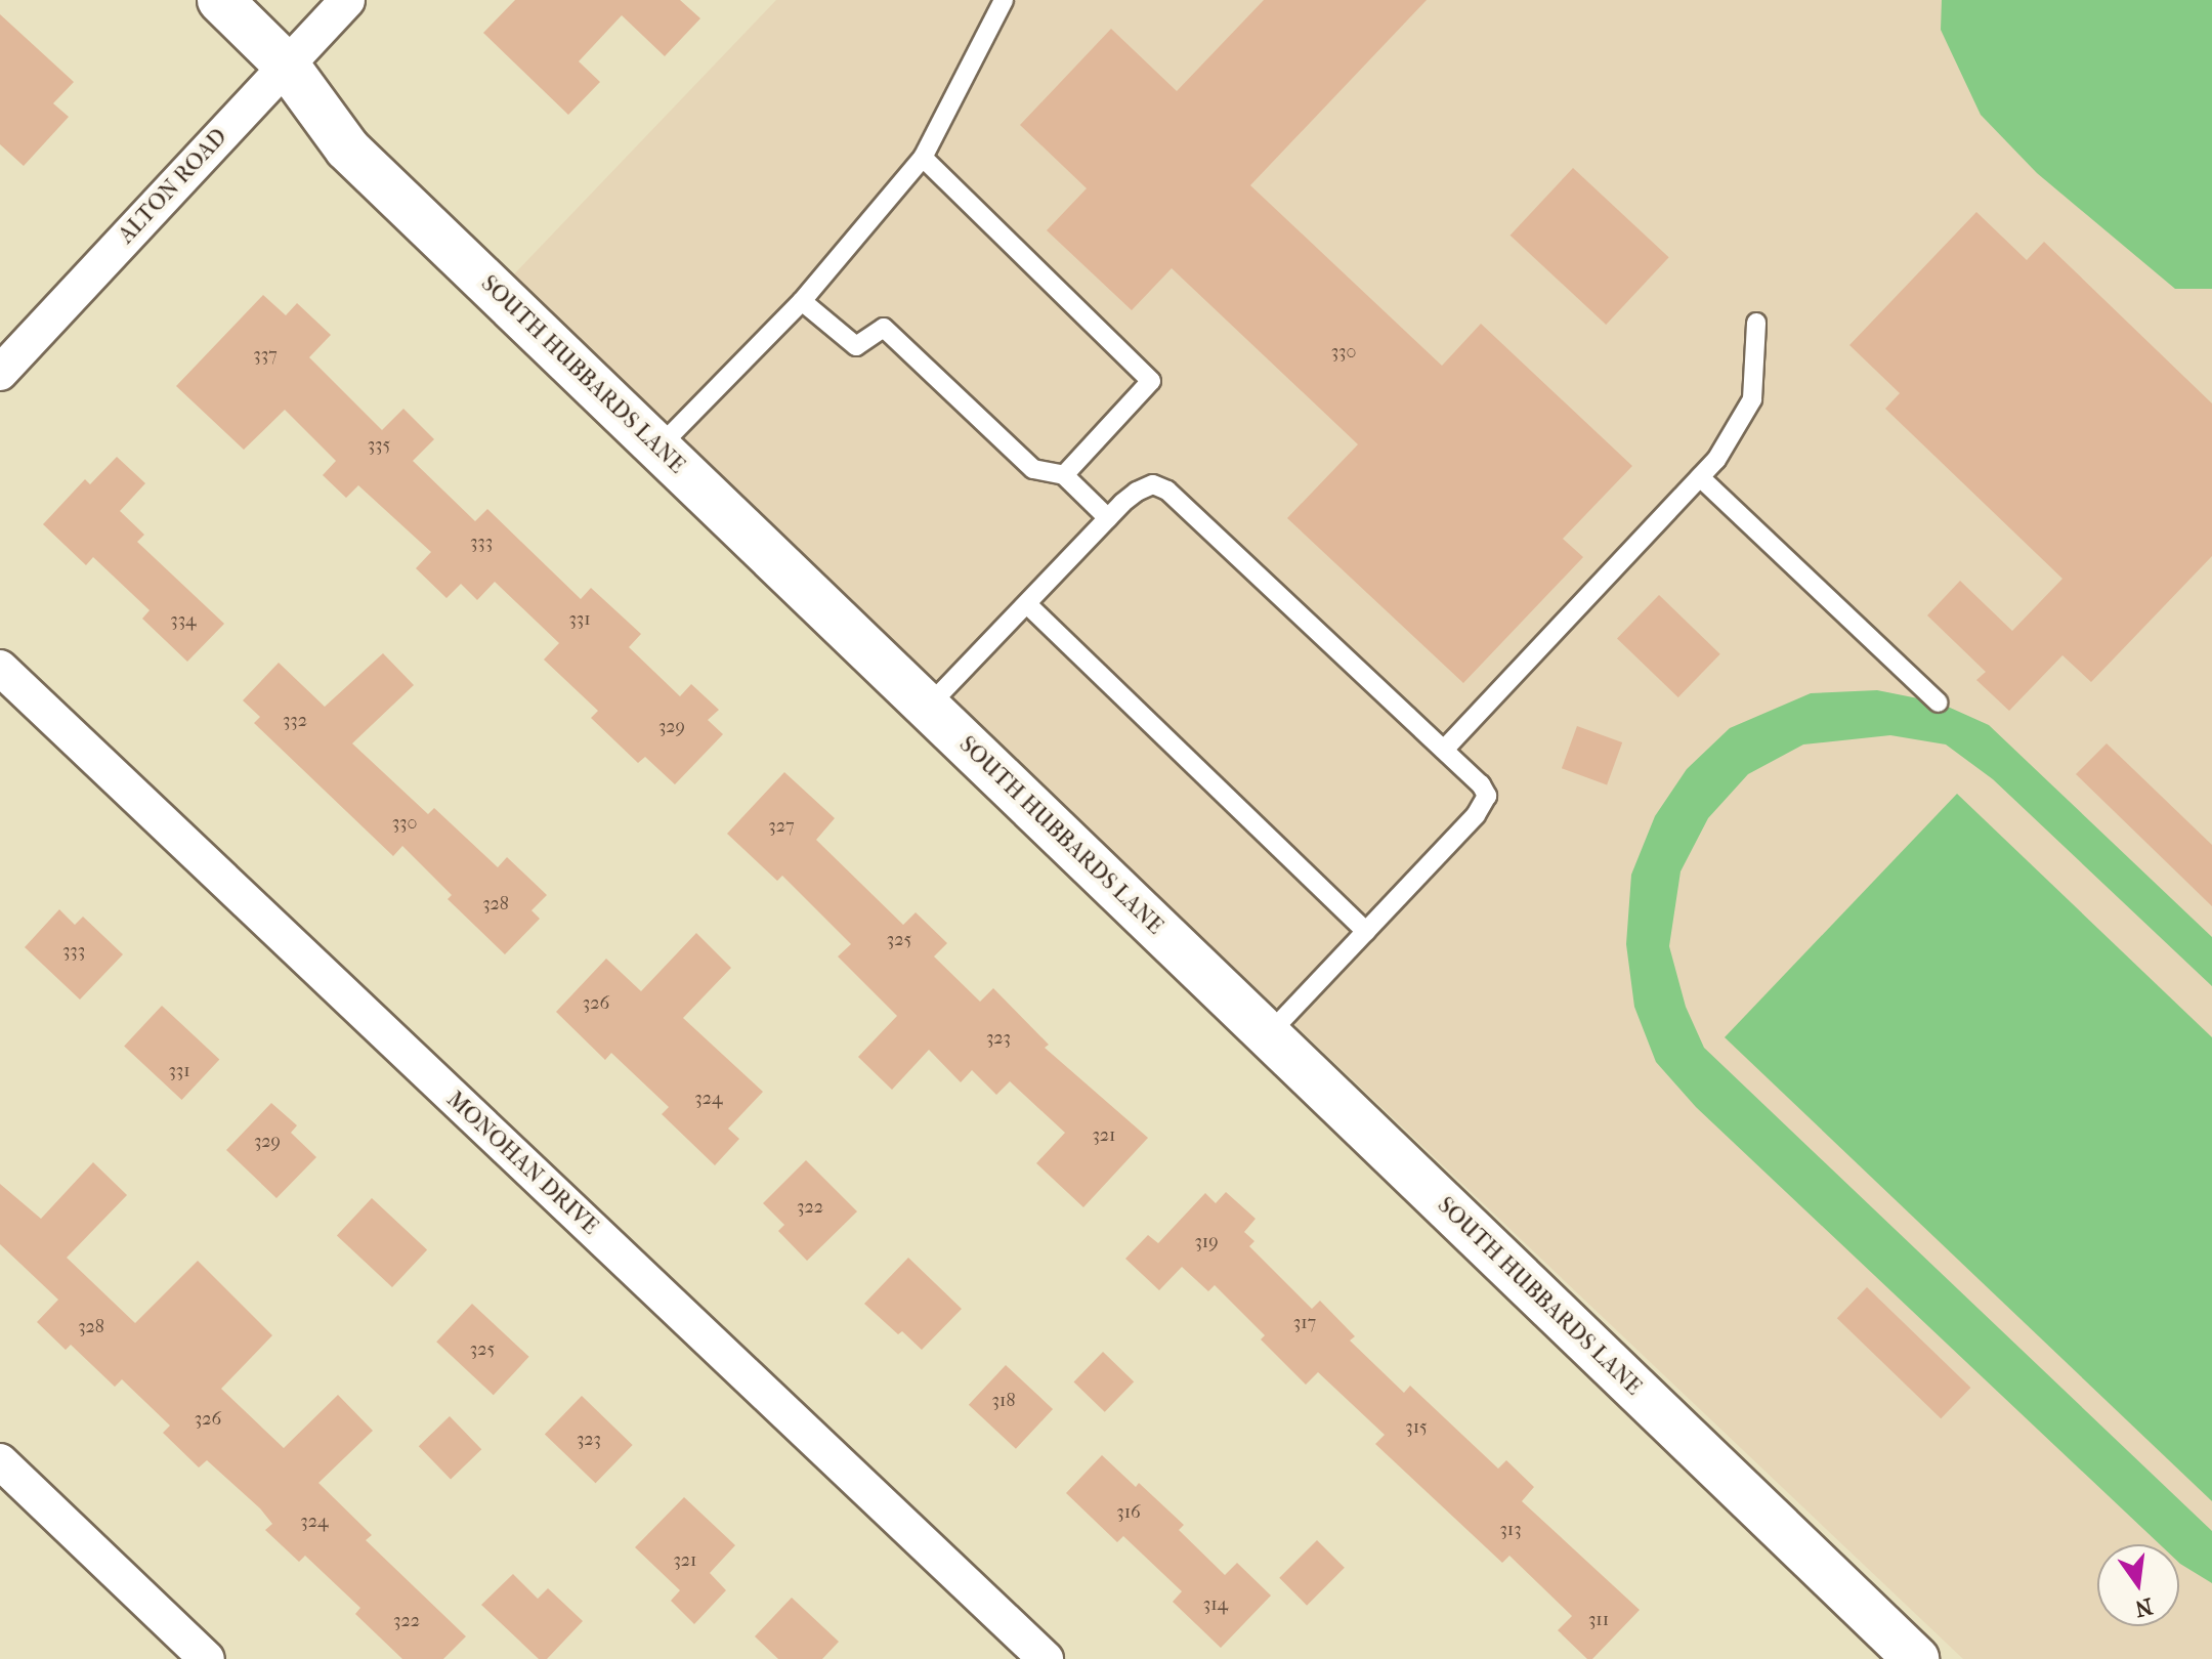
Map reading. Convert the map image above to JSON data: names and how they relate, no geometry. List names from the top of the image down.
{
  "streets": {
    "street": ["ALTON ROAD", "SOUTH HUBBARDS LANE", "MONOHAN DRIVE"]
  },
  "crossings": [
    ["ALTON ROAD", "SOUTH HUBBARDS LANE"]
  ],
  "house_numbers": [
    "330",
    "337",
    "335",
    "333",
    "331",
    "334",
    "332",
    "329",
    "330",
    "327",
    "328",
    "325",
    "333",
    "326",
    "323",
    "331",
    "324",
    "321",
    "329",
    "322",
    "319",
    "317",
    "328",
    "325",
    "318",
    "326",
    "315",
    "323",
    "316",
    "324",
    "313",
    "321",
    "314",
    "311",
    "322"
  ],
  "north": "bottom"
}
